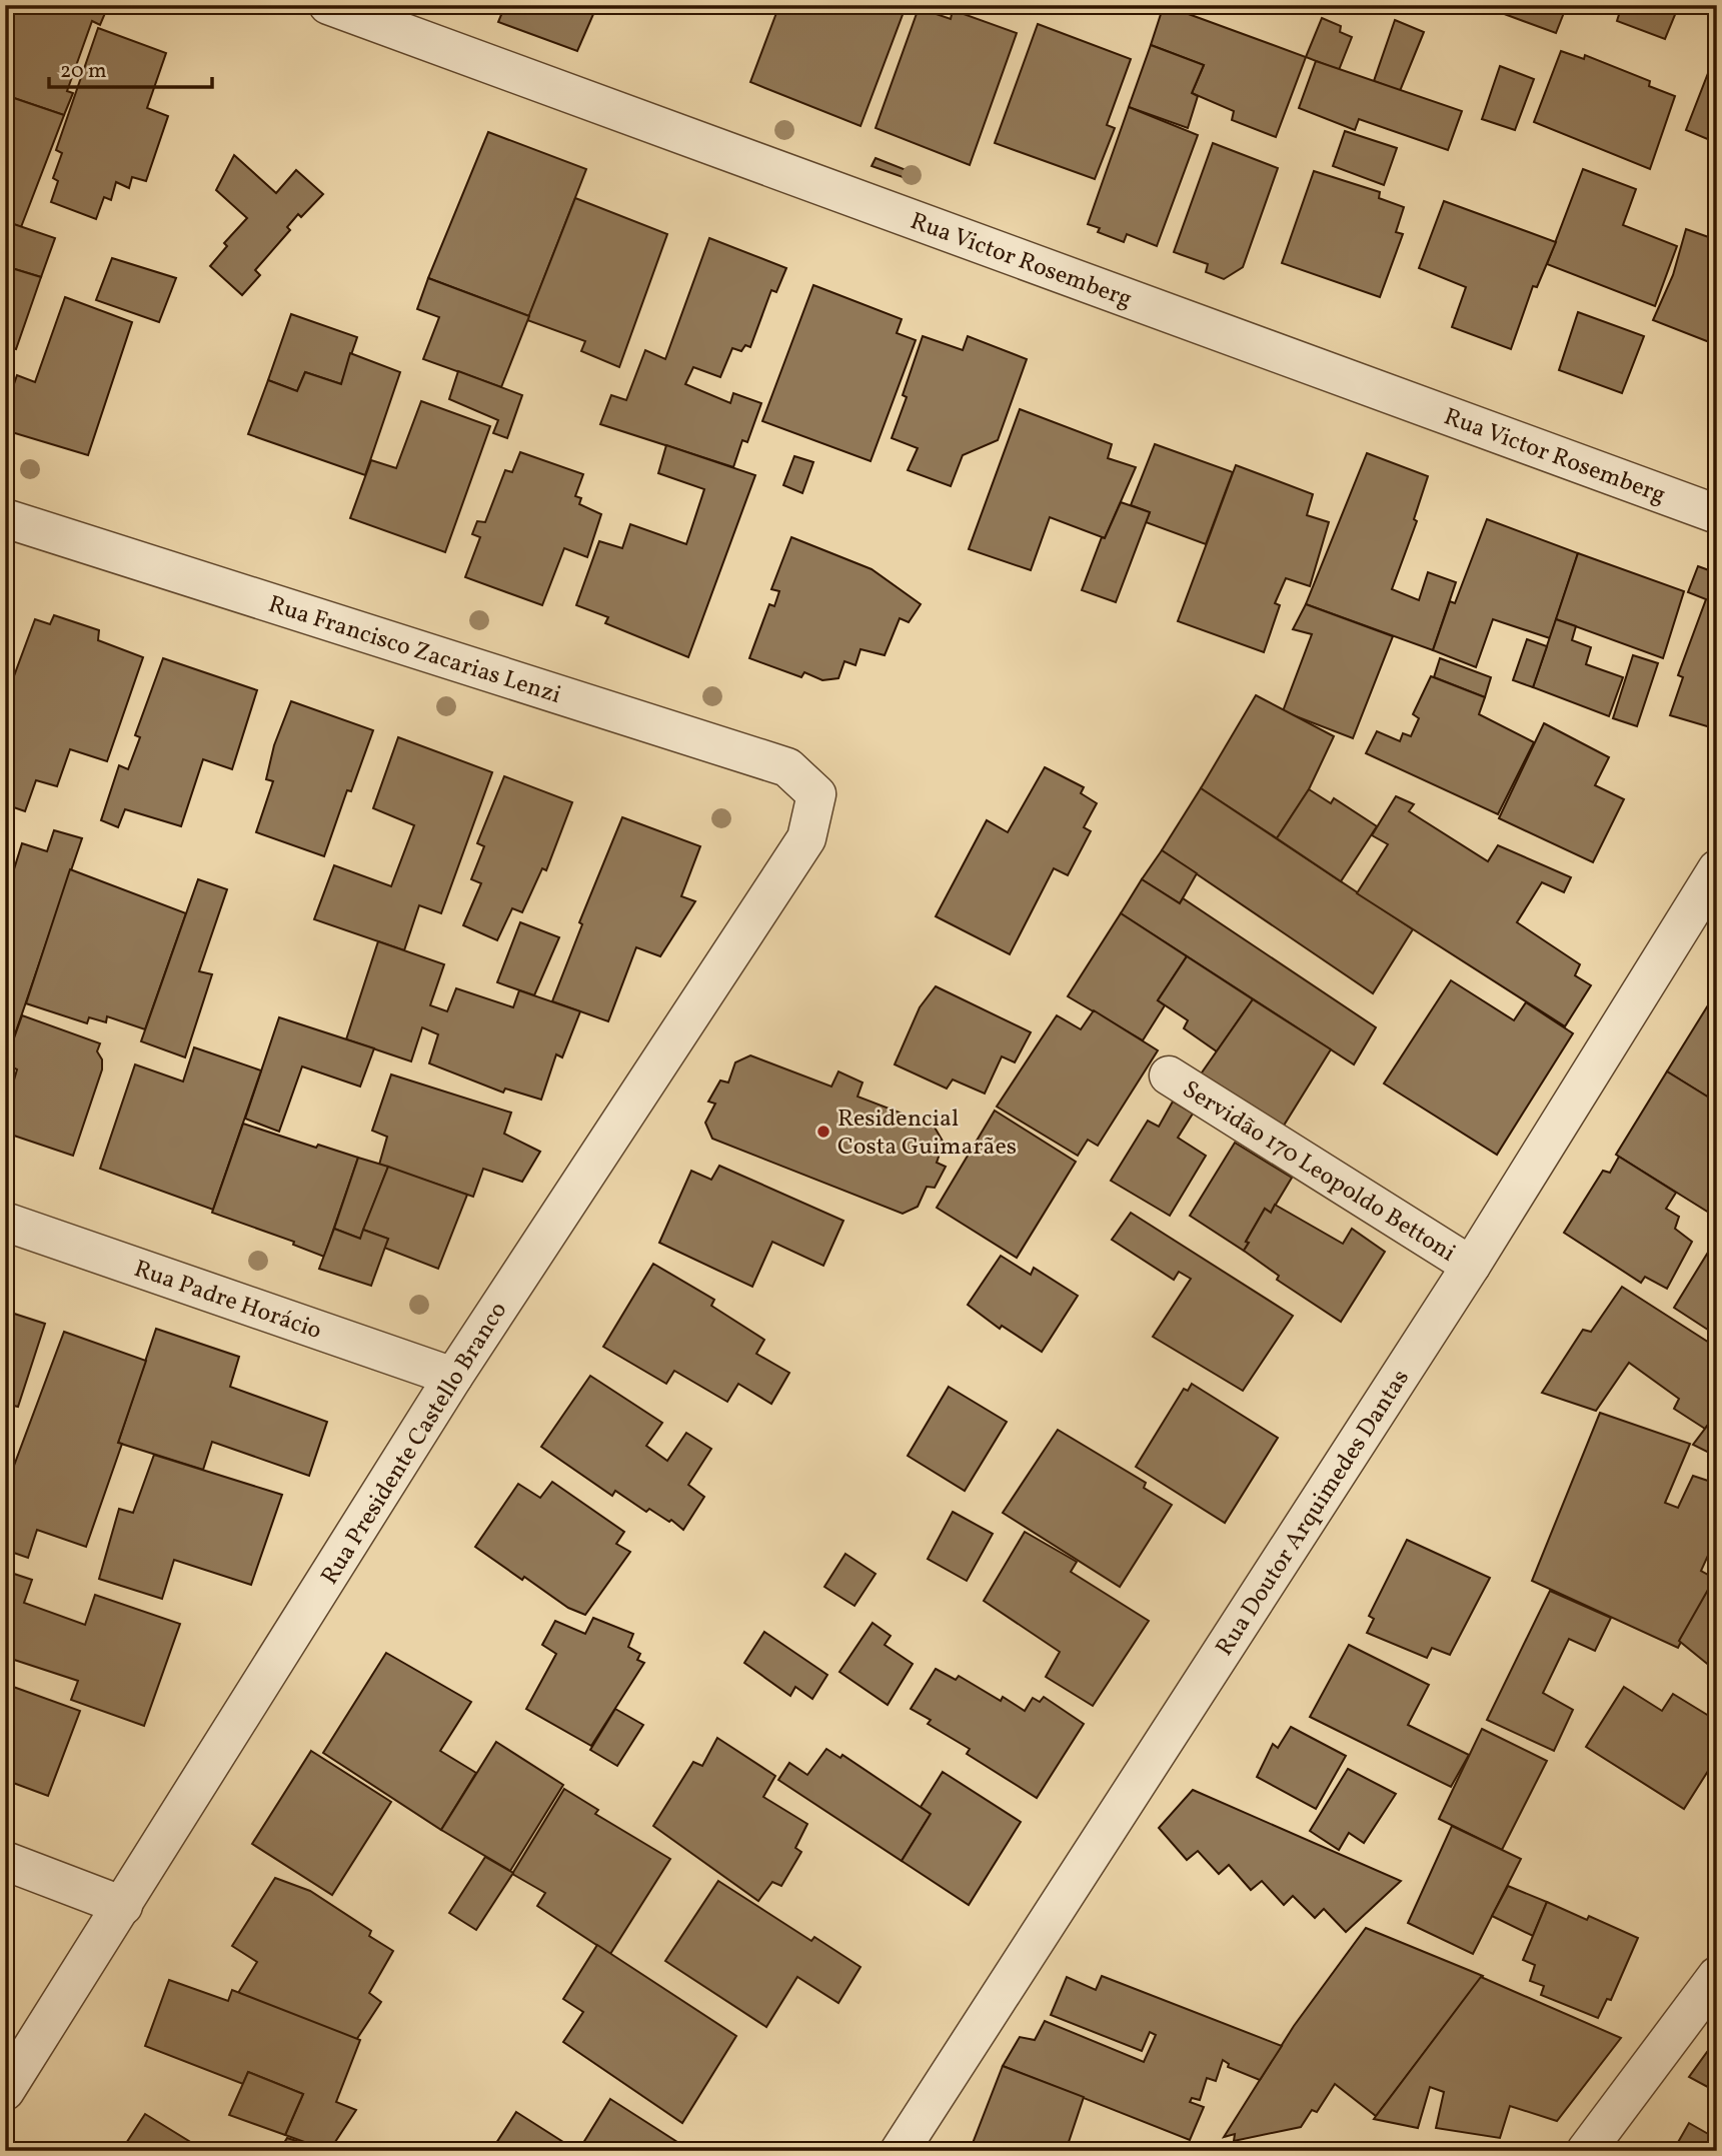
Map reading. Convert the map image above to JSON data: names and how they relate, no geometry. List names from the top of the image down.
{
  "streets": {
    "street": [
      "Rua Victor Rosemberg",
      "Rua Francisco Zacarias Lenzi",
      "Servidão 170 Leopoldo Bettoni",
      "Rua Padre Horácio",
      "Rua Presidente Castello Branco",
      "Rua Doutor Arquimedes Dantas"
    ]
  },
  "crossings": [
    ["Rua Francisco Zacarias Lenzi", "Rua Presidente Castello Branco"],
    ["Servidão 170 Leopoldo Bettoni", "Rua Doutor Arquimedes Dantas"],
    ["Rua Padre Horácio", "Rua Presidente Castello Branco"]
  ],
  "places": ["Residencial Costa Guimarães"],
  "scale_bar": "20 m"
}
